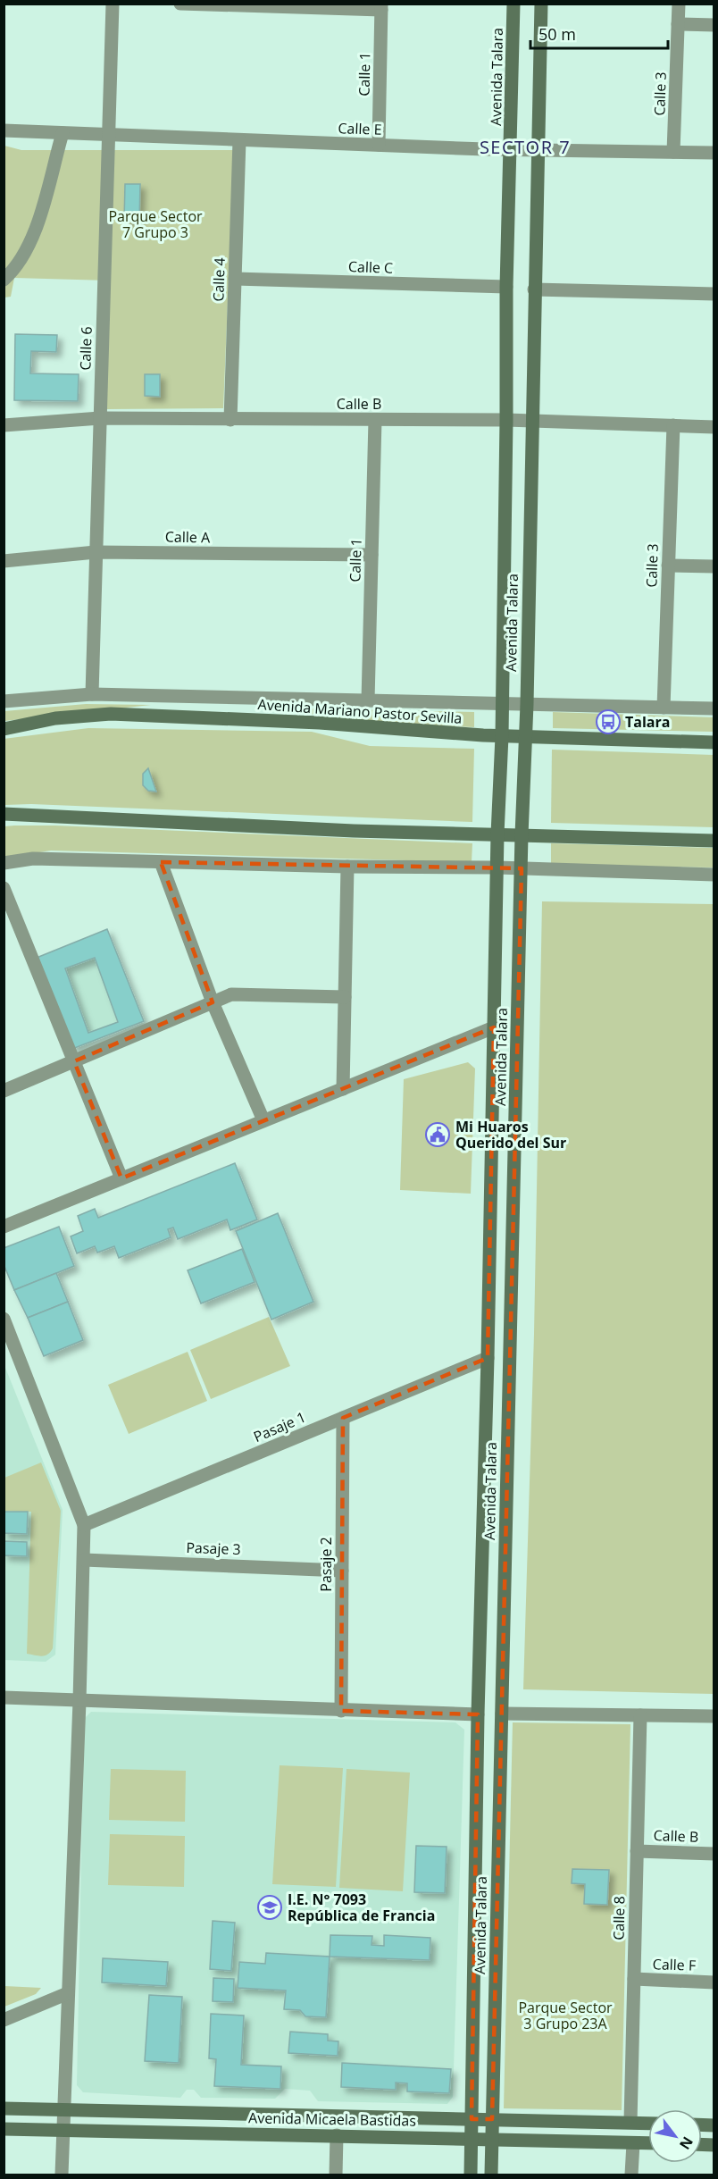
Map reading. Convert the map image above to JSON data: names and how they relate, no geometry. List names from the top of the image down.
{
  "streets": {
    "street": [
      "Calle 1",
      "Avenida Talara",
      "Calle 3",
      "Calle E",
      "Calle C",
      "Calle 4",
      "Calle 6",
      "Calle B",
      "Calle A",
      "Avenida Mariano Pastor Sevilla",
      "Pasaje 1",
      "Pasaje 3",
      "Pasaje 2",
      "Calle 8",
      "Calle F",
      "Avenida Micaela Bastidas"
    ]
  },
  "crossings": [
    ["Calle 1", "Calle E"],
    ["Calle 1", "Calle B"],
    ["Calle 1", "Calle A"],
    ["Calle 1", "Avenida Mariano Pastor Sevilla"],
    ["Avenida Talara", "Calle E"],
    ["Avenida Talara", "Calle C"],
    ["Avenida Talara", "Calle B"],
    ["Avenida Talara", "Avenida Mariano Pastor Sevilla"],
    ["Avenida Talara", "Pasaje 1"],
    ["Avenida Talara", "Avenida Micaela Bastidas"],
    ["Calle 3", "Calle E"],
    ["Calle 3", "Calle B"],
    ["Calle 3", "Avenida Mariano Pastor Sevilla"],
    ["Calle E", "Calle 4"],
    ["Calle E", "Calle 6"],
    ["Calle C", "Calle 4"],
    ["Calle 4", "Calle B"],
    ["Calle 6", "Calle B"],
    ["Calle 6", "Calle A"],
    ["Calle 6", "Avenida Mariano Pastor Sevilla"],
    ["Calle B", "Calle 8"],
    ["Pasaje 1", "Pasaje 2"],
    ["Pasaje 3", "Pasaje 2"],
    ["Calle 8", "Calle F"],
    ["Calle 8", "Avenida Micaela Bastidas"]
  ],
  "districts": ["SECTOR 7"],
  "parks": ["Parque Sector 7 Grupo 3", "Parque Sector 3 Grupo 23A"],
  "places": {
    "bus stop": ["Talara"],
    "public building": ["Mi Huaros Querido del Sur"],
    "school or university": ["I.E. N° 7093 República de Francia"]
  },
  "scale_bar": "50 m",
  "north": "bottom right"
}
